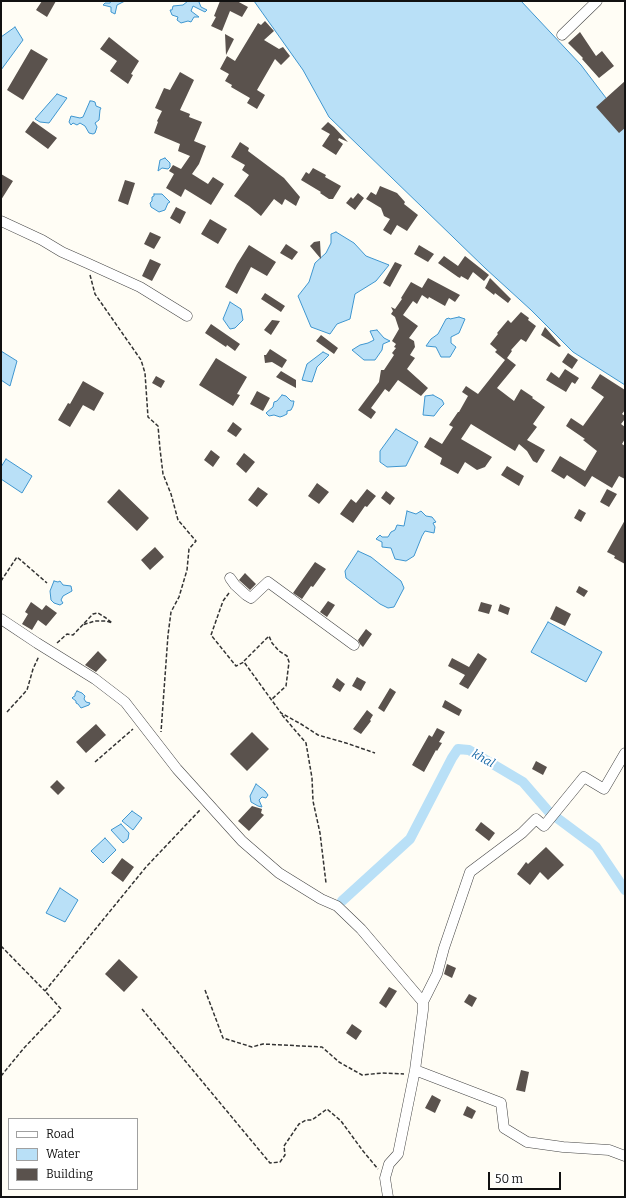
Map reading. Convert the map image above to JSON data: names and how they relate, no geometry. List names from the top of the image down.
{
  "water": ["khal"],
  "legend": ["Road", "Water", "Building"],
  "scale_bar": "50 m"
}
